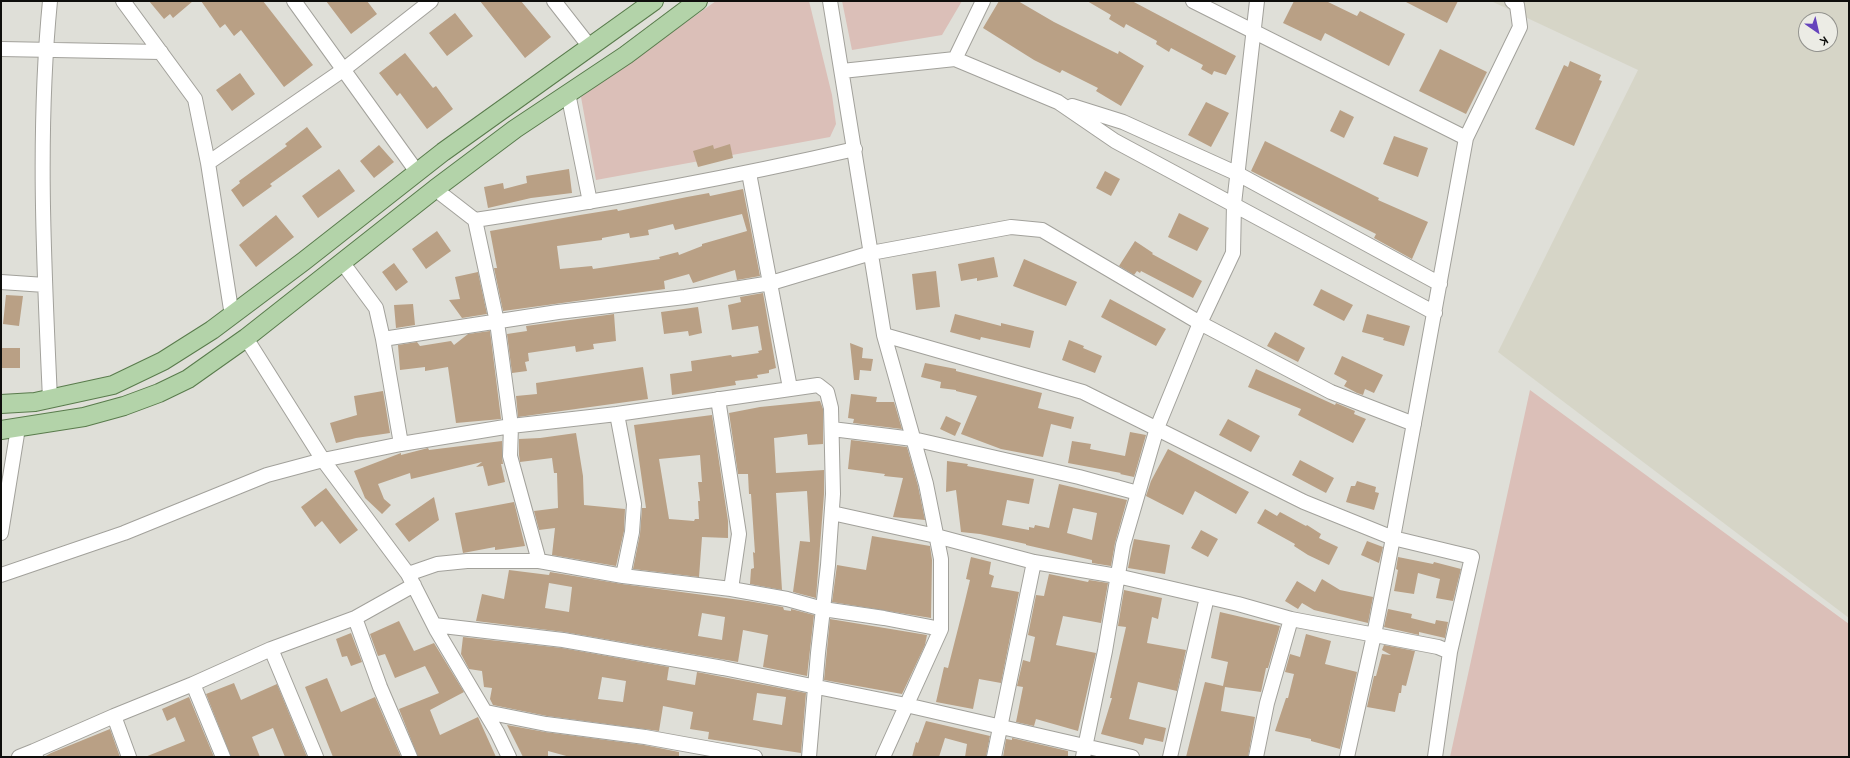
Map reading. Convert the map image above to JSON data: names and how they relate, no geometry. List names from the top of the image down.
{
  "north": "bottom right"
}
